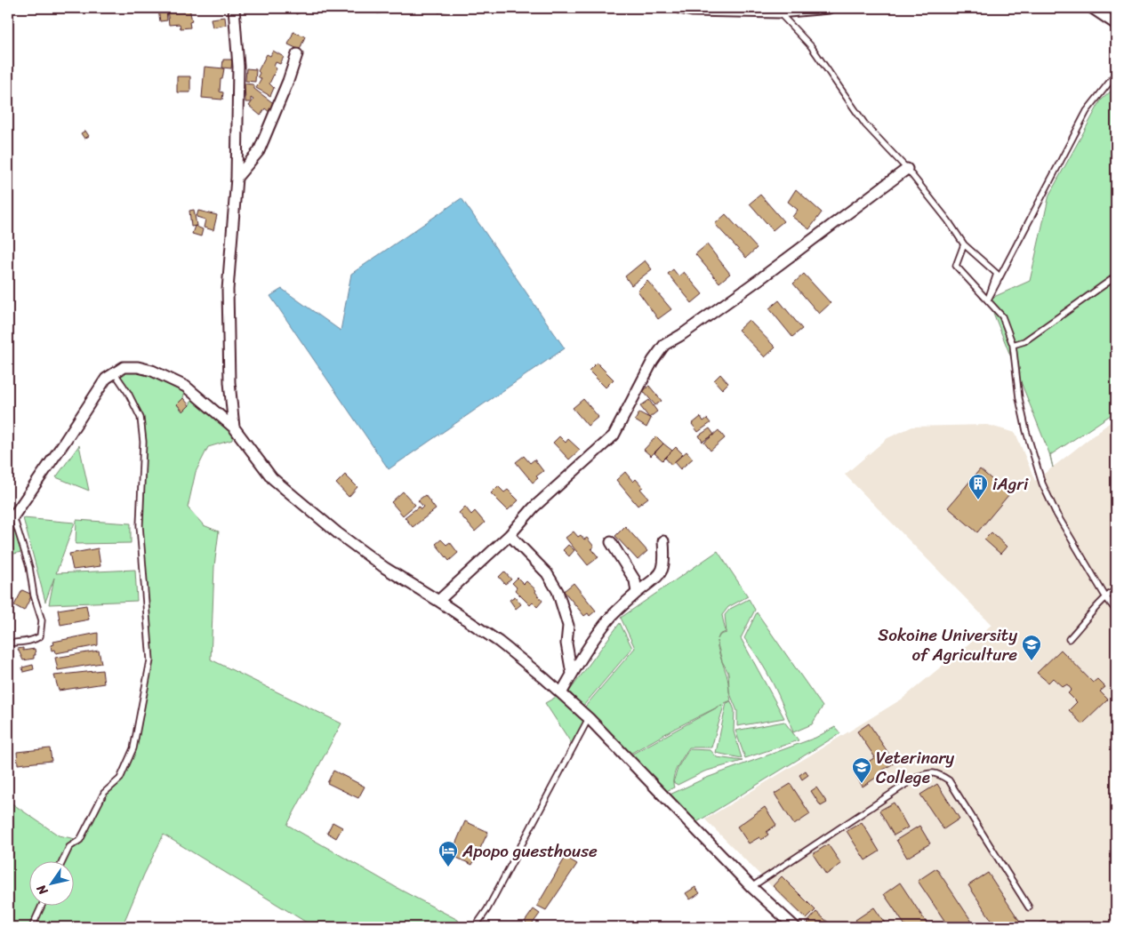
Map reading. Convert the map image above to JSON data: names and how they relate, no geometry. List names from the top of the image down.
{
  "places": {
    "building": ["iAgri"],
    "school or university": ["Sokoine University of Agriculture", "Veterinary College"],
    "hotel": ["Apopo guesthouse"]
  },
  "north": "bottom left"
}
